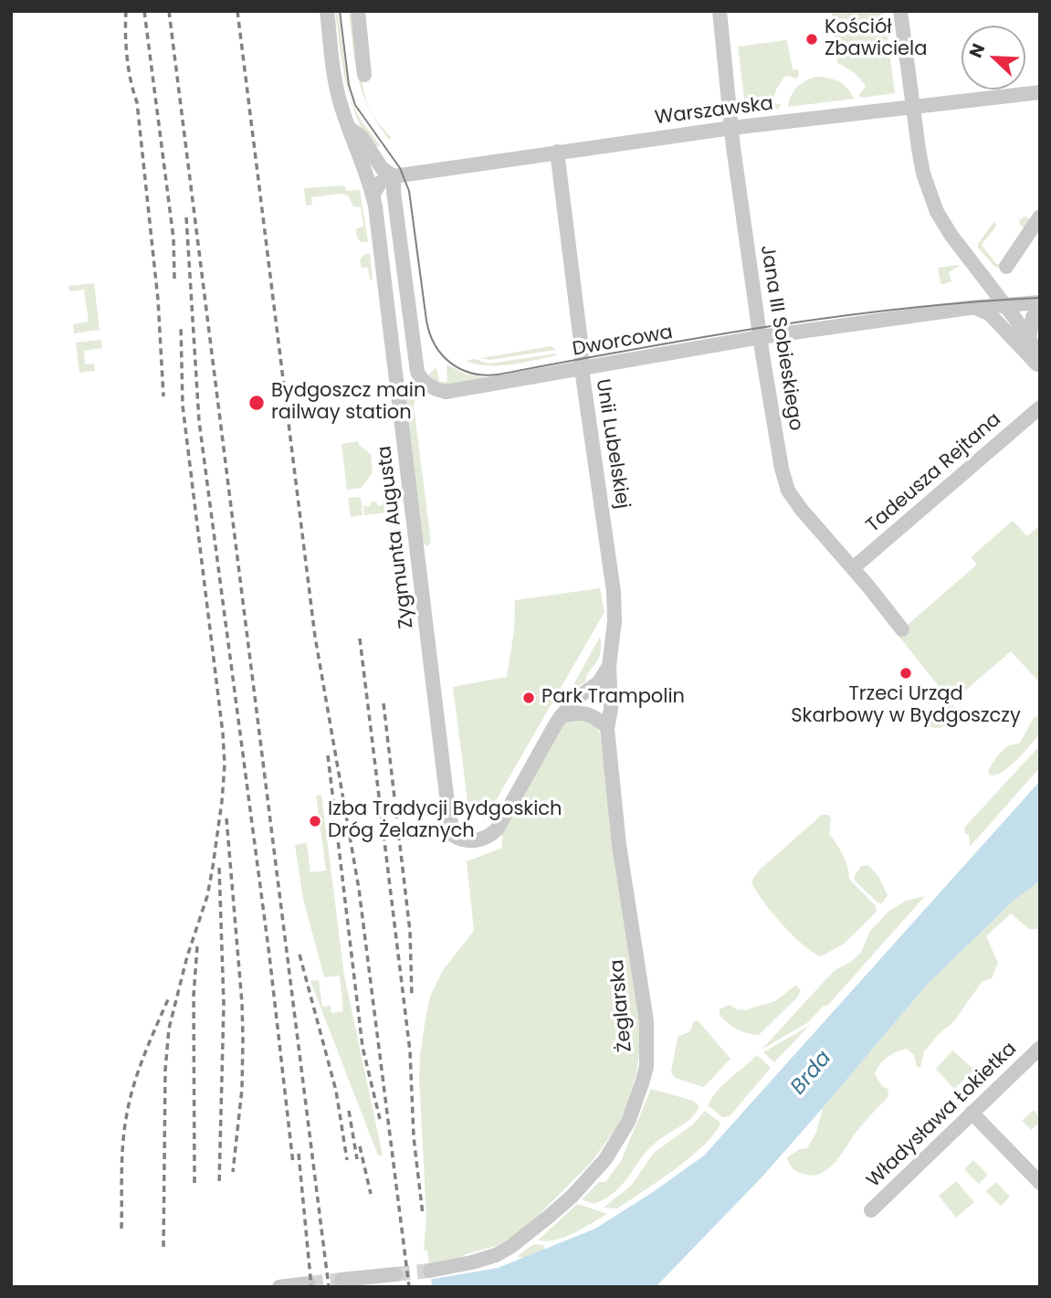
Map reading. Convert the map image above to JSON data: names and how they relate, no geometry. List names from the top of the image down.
{
  "streets": {
    "street": [
      "Warszawska",
      "Jana III Sobieskiego",
      "Dworcowa",
      "Unii Lubelskiej",
      "Tadeusza Rejtana",
      "Zygmunta Augusta",
      "Żeglarska",
      "Władysława Łokietka"
    ]
  },
  "crossings": [
    ["Warszawska", "Jana III Sobieskiego"],
    ["Warszawska", "Dworcowa"],
    ["Warszawska", "Unii Lubelskiej"],
    ["Warszawska", "Zygmunta Augusta"],
    ["Jana III Sobieskiego", "Dworcowa"],
    ["Jana III Sobieskiego", "Tadeusza Rejtana"],
    ["Dworcowa", "Unii Lubelskiej"],
    ["Dworcowa", "Zygmunta Augusta"],
    ["Unii Lubelskiej", "Żeglarska"]
  ],
  "water": ["Brda"],
  "places": [
    "Kościół Zbawiciela",
    "Bydgoszcz main railway station",
    "Trzeci Urząd Skarbowy w Bydgoszczy",
    "Park Trampolin",
    "Izba Tradycji Bydgoskich Dróg Żelaznych"
  ],
  "north": "top left"
}
